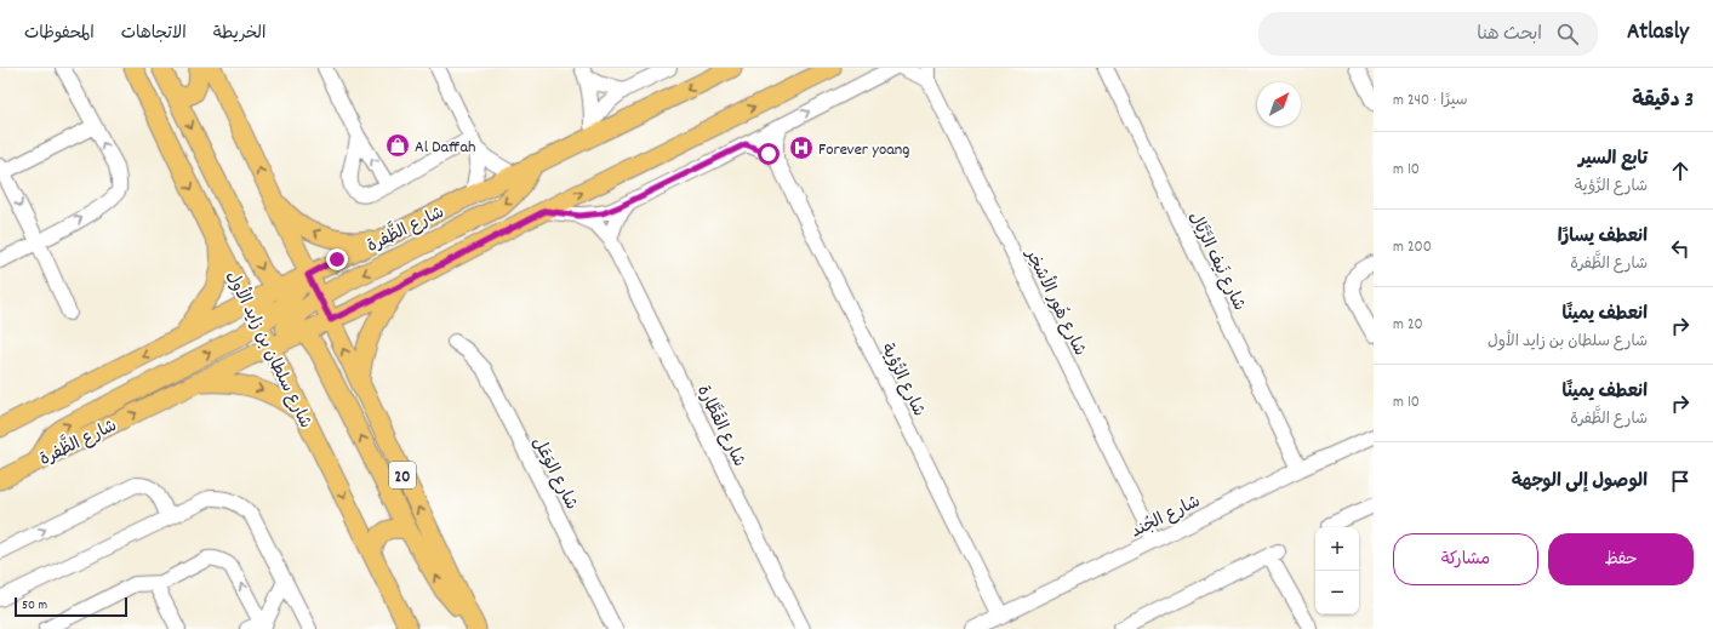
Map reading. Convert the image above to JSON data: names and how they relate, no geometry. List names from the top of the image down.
{
  "streets": {
    "main road": ["شارع الظَّفرة", "شارع سلطان بن زايد الأول", "20"],
    "street": [
      "شارع نَيف الرَّيَّال",
      "شارع هُور الأشخِر",
      "شارع الرُّؤية",
      "شارع القَطَّارة",
      "شارع الوَعَل",
      "شارع الجُند"
    ]
  },
  "crossings": [
    ["شارع الظَّفرة", "شارع سلطان بن زايد الأول"],
    ["شارع الظَّفرة", "20"],
    ["شارع نَيف الرَّيَّال", "شارع الجُند"],
    ["شارع هُور الأشخِر", "شارع الجُند"],
    ["شارع الرُّؤية", "شارع الجُند"]
  ],
  "places": {
    "shop": ["Al Daffah"],
    "hospital": ["Forever yoang"]
  },
  "scale_bar": "50 m",
  "north": "top right",
  "page": {
    "header": "Atlasly",
    "search": "ابحث هنا",
    "nav": ["الخريطة", "الاتجاهات", "المحفوظات"],
    "heading": ["3 دقيقة", "سيرًا · 240 m"],
    "list": [
      ["تابع السير", "شارع الرُّؤية", "10 m"],
      ["انعطف يسارًا", "شارع الظَّفرة", "200 m"],
      ["انعطف يمينًا", "شارع سلطان بن زايد الأول", "20 m"],
      ["انعطف يمينًا", "شارع الظَّفرة", "10 m"],
      "الوصول إلى الوجهة"
    ],
    "buttons": ["حفظ", "مشاركة"],
    "map_buttons": ["+", "−"],
    "scale": "50 m"
  }
}
